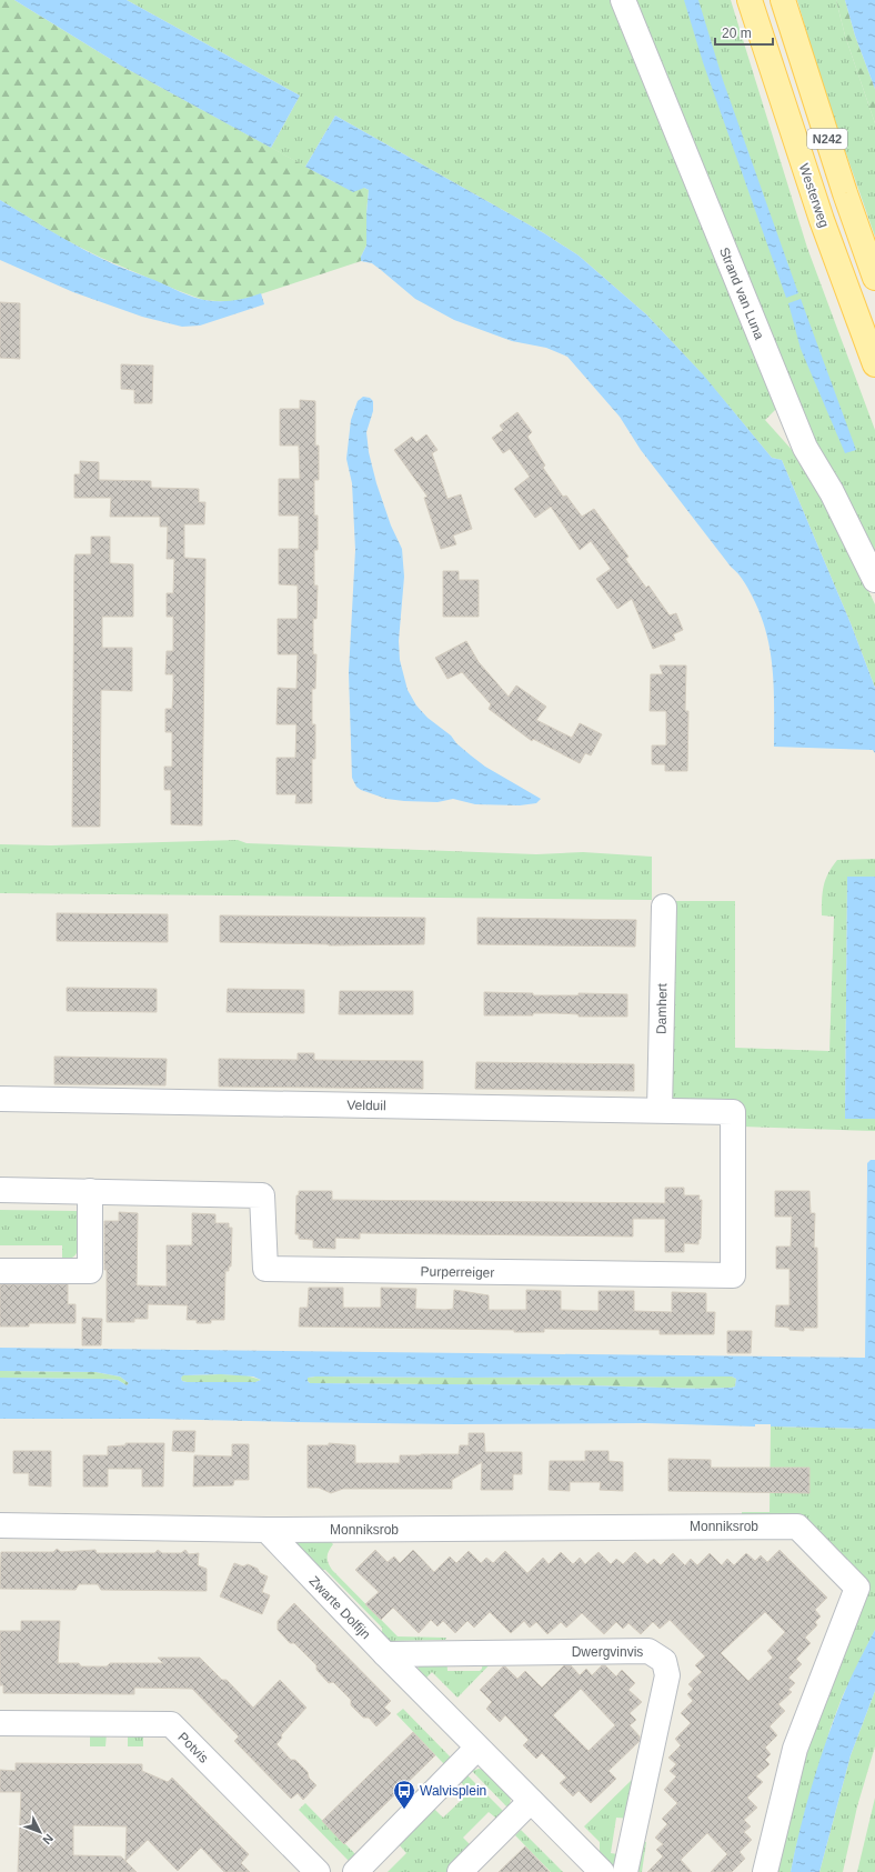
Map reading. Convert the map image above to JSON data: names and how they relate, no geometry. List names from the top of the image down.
{
  "streets": {
    "main road": ["N242", "Westerweg"],
    "street": [
      "Strand van Luna",
      "Damhert",
      "Velduil",
      "Purperreiger",
      "Monniksrob",
      "Zwarte Dolfijn",
      "Dwergvinvis",
      "Potvis"
    ]
  },
  "crossings": [
    ["Damhert", "Velduil"],
    ["Velduil", "Purperreiger"],
    ["Monniksrob", "Zwarte Dolfijn"],
    ["Zwarte Dolfijn", "Dwergvinvis"]
  ],
  "places": {
    "bus stop": ["Walvisplein"]
  },
  "scale_bar": "20 m",
  "north": "bottom right"
}
